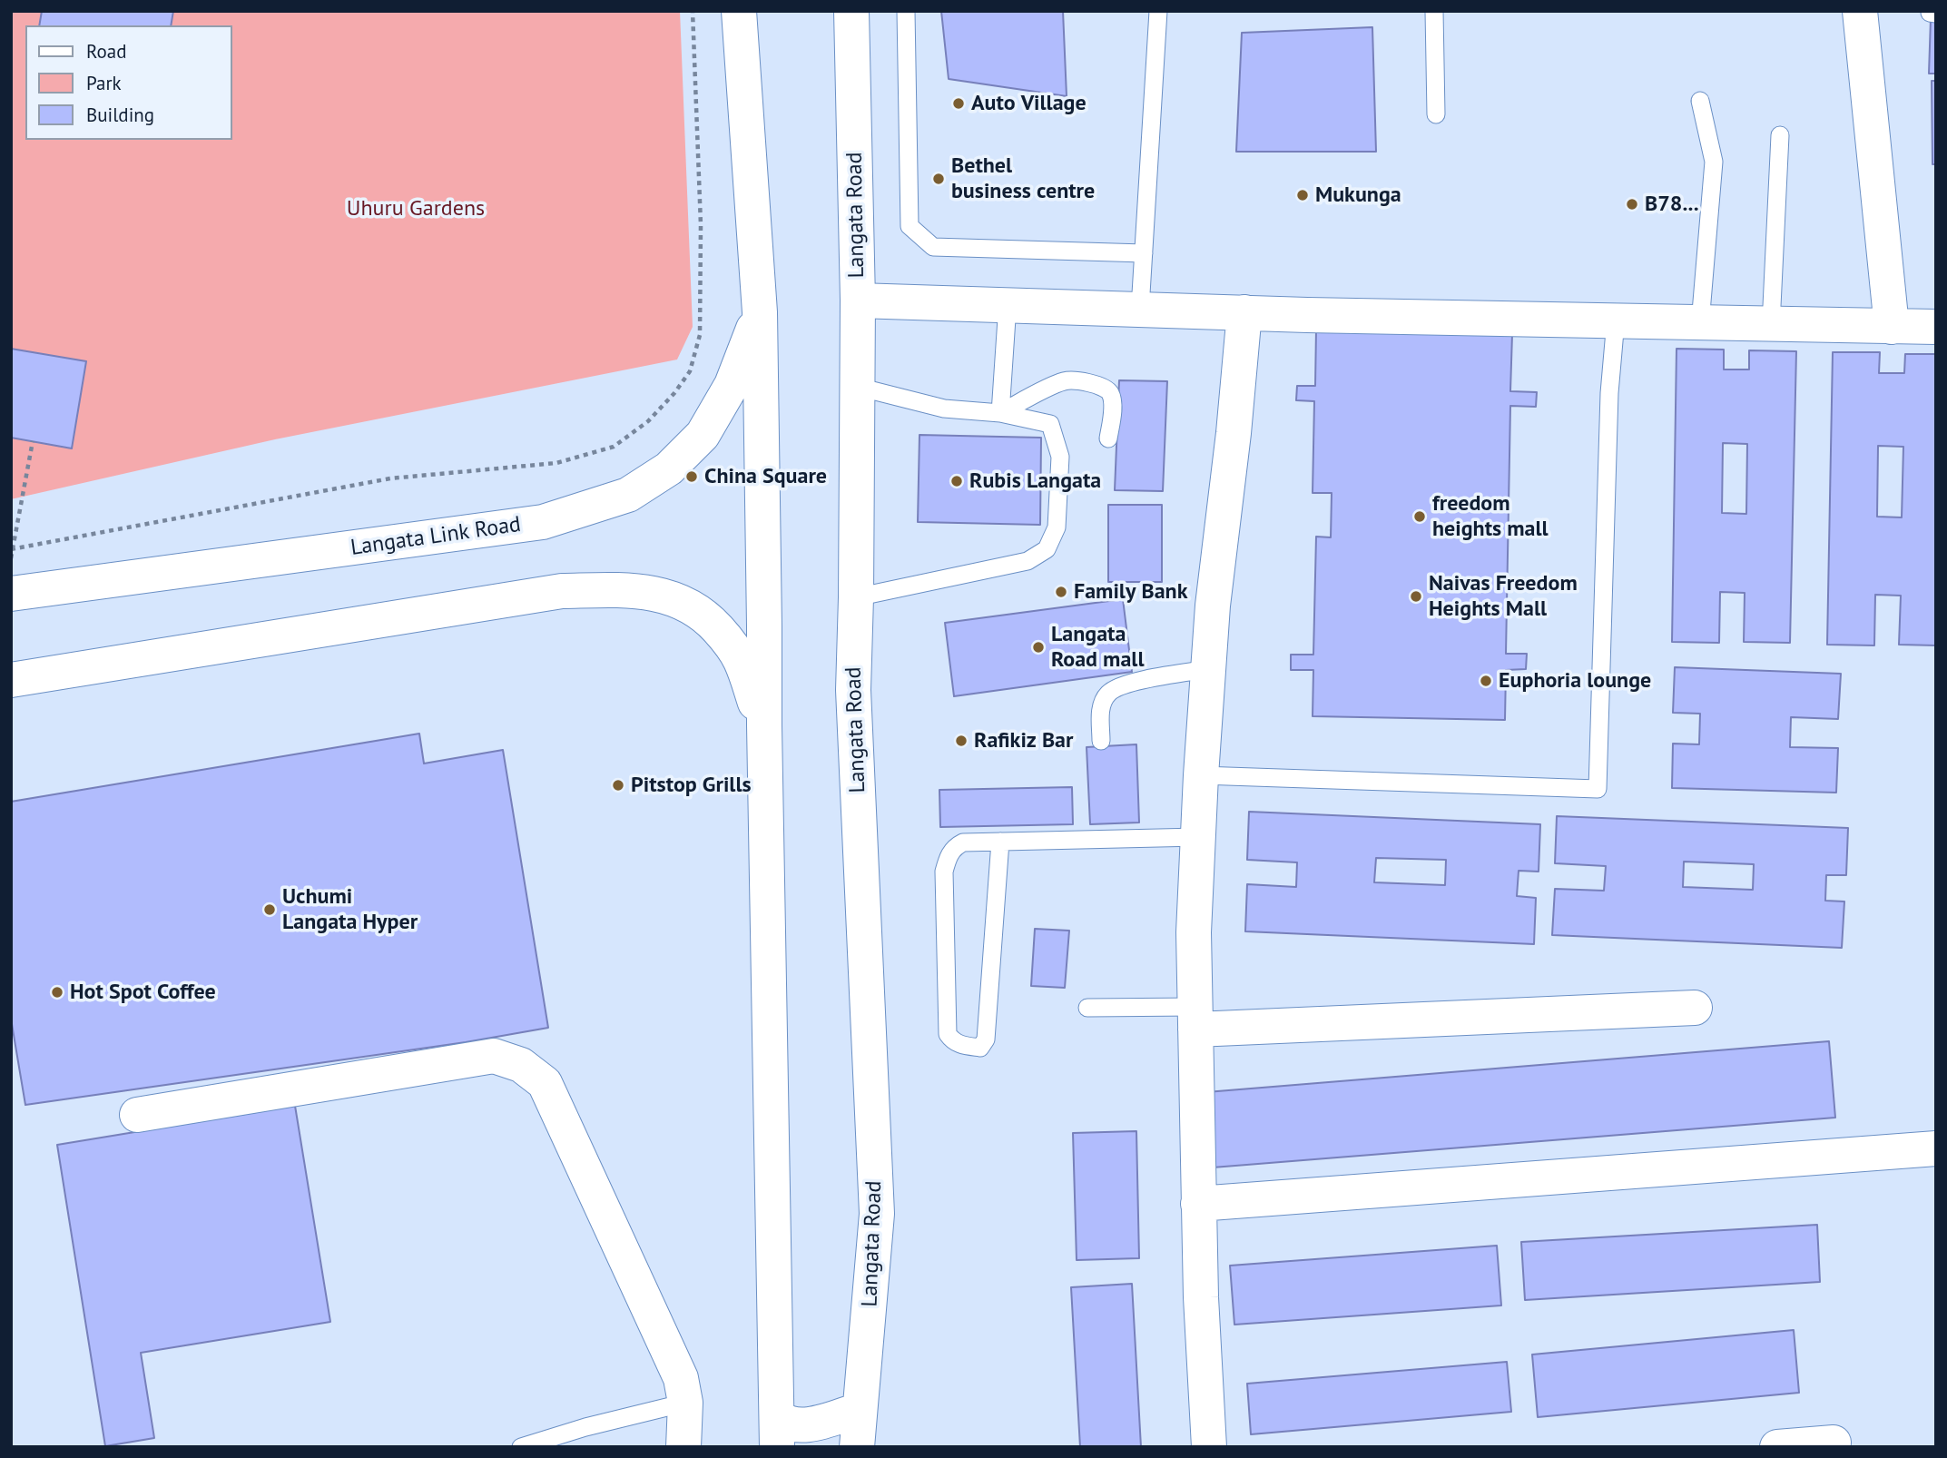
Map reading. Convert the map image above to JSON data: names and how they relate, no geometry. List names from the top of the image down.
{
  "streets": {
    "street": ["Langata Road", "Langata Link Road"]
  },
  "parks": ["Uhuru Gardens"],
  "places": [
    "Auto Village",
    "Bethel business centre",
    "Mukunga",
    "B78...",
    "China Square",
    "Rubis Langata",
    "freedom heights mall",
    "Family Bank",
    "Naivas Freedom Heights Mall",
    "Langata Road mall",
    "Euphoria lounge",
    "Rafikiz Bar",
    "Pitstop Grills",
    "Uchumi Langata Hyper",
    "Hot Spot Coffee"
  ],
  "legend": ["Road", "Park", "Building"]
}
